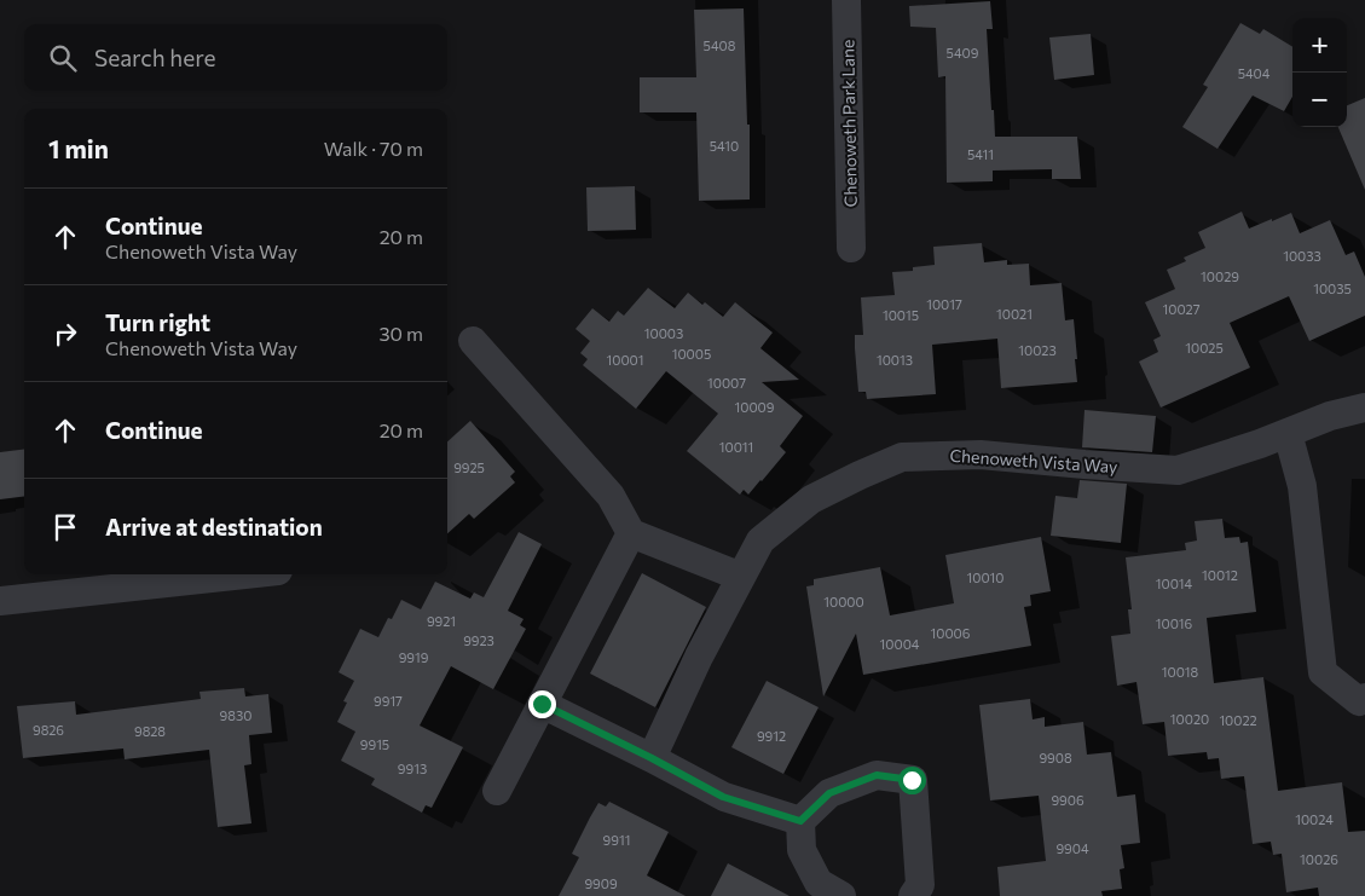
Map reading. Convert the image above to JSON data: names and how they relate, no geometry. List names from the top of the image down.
{
  "streets": {
    "street": ["Chenoweth Park Lane", "Chenoweth Vista Way"]
  },
  "house_numbers": [
    "5408",
    "5409",
    "5404",
    "5410",
    "5411",
    "10033",
    "10029",
    "10035",
    "10017",
    "10027",
    "10021",
    "10015",
    "10003",
    "10025",
    "10023",
    "10005",
    "10001",
    "10013",
    "10007",
    "10009",
    "10011",
    "9925",
    "10012",
    "10010",
    "10014",
    "10000",
    "9921",
    "10016",
    "10006",
    "9923",
    "10004",
    "9919",
    "10018",
    "9917",
    "9830",
    "10020",
    "10022",
    "9826",
    "9828",
    "9912",
    "9915",
    "9908",
    "9913",
    "9906",
    "10024",
    "9911",
    "9904",
    "10026",
    "9909"
  ],
  "page": {
    "map_buttons": ["+", "−"],
    "search": "Search here",
    "heading": ["1 min", "Walk · 70 m"],
    "list": [
      ["Continue", "Chenoweth Vista Way", "20 m"],
      ["Turn right", "Chenoweth Vista Way", "30 m"],
      ["Continue", "20 m"],
      "Arrive at destination"
    ]
  }
}
